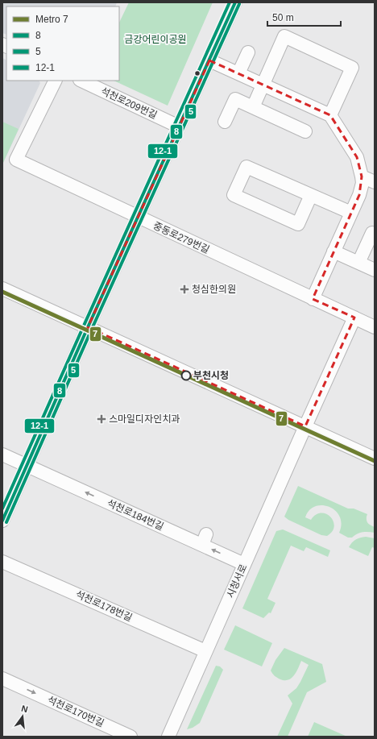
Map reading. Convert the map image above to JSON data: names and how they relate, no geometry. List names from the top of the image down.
{
  "streets": {
    "street": [
      "석천로209번길",
      "중동로279번길",
      "석천로184번길",
      "시청서로",
      "석천로178번길",
      "석천로170번길"
    ]
  },
  "crossings": [
    ["중동로279번길", "시청서로"],
    ["석천로184번길", "시청서로"],
    ["시청서로", "석천로178번길"]
  ],
  "one_way": ["석천로184번길", "석천로170번길"],
  "parks": ["금강어린이공원"],
  "places": {
    "health": ["청심한의원", "스마일디자인치과"],
    "other": ["부천시청"]
  },
  "lines": [
    "transit line 8",
    "transit line 12-1",
    "transit line 5",
    "metro line 7"
  ],
  "legend": [
    "Metro 7",
    "8",
    "5",
    "12-1"
  ],
  "scale_bar": "50 m",
  "north": "top"
}
